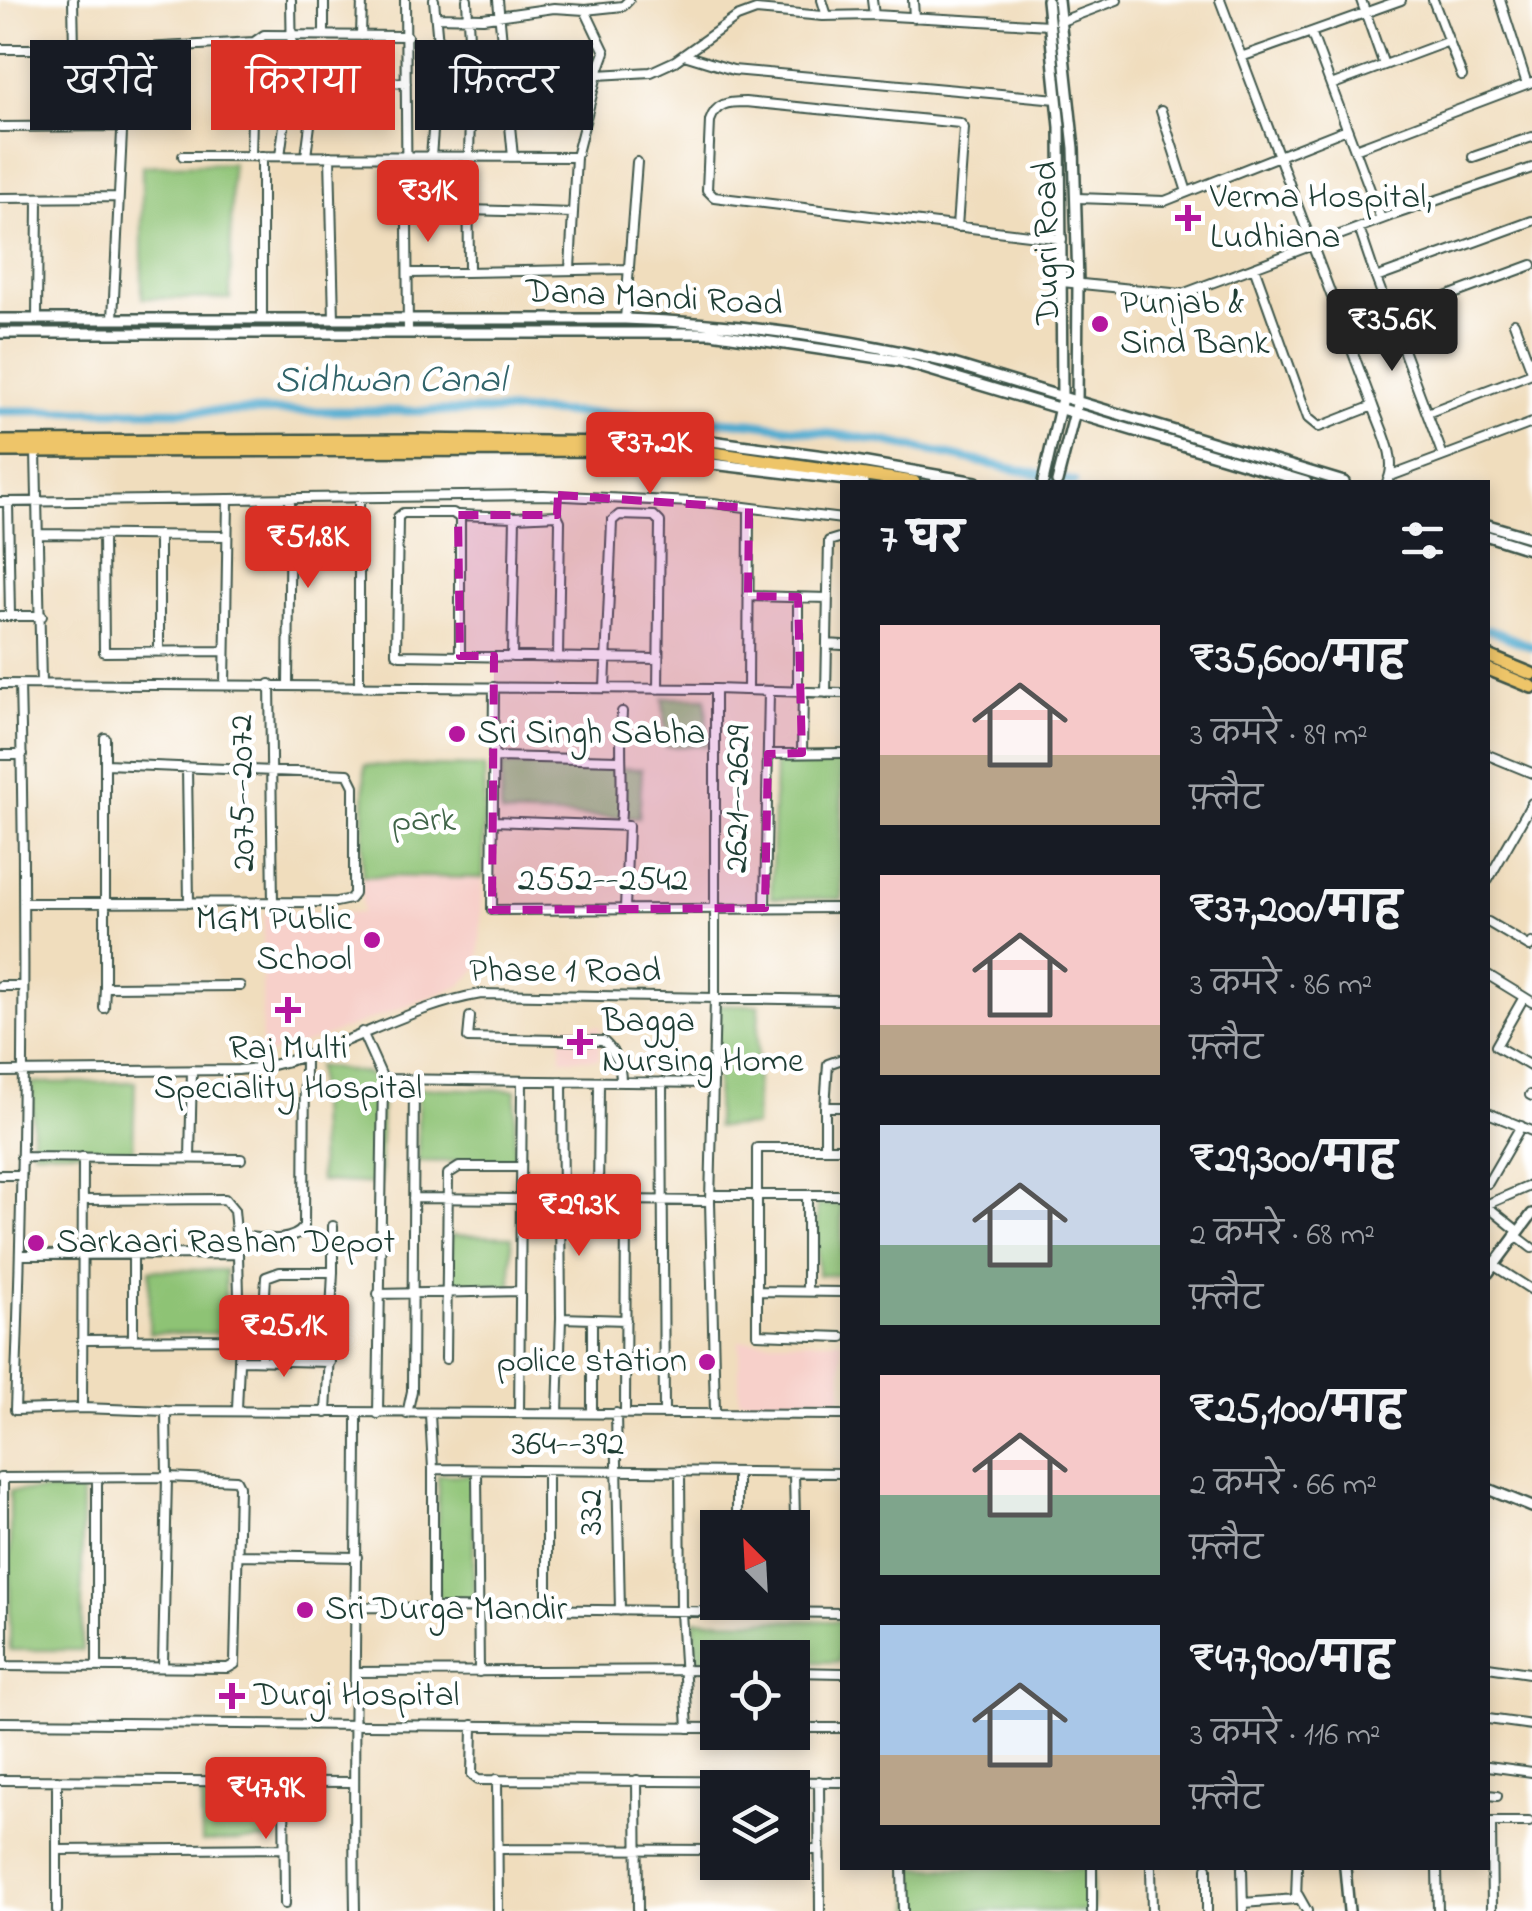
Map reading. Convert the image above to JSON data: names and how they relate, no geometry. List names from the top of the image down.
{
  "streets": {
    "street": [
      "Dugri Road",
      "Dana Mandi Road",
      "2075--2072",
      "2621--2629",
      "2552--2542",
      "Phase 1 Road",
      "364--392",
      "332"
    ]
  },
  "crossings": [
    ["Dugri Road", "Dana Mandi Road"],
    ["2621--2629", "2552--2542"],
    ["364--392", "332"]
  ],
  "water": ["Sidhwan Canal"],
  "parks": ["park"],
  "places": {
    "health": [
      "Verma Hospital, Ludhiana",
      "Raj Multi Speciality Hospital",
      "Bagga Nursing Home",
      "Durgi Hospital"
    ],
    "other": [
      "Punjab & Sind Bank",
      "Sri Singh Sabha",
      "MGM Public School",
      "Sarkaari Rashan Depot",
      "police station",
      "Sri Durga Mandir"
    ]
  },
  "north": "top left",
  "page": {
    "chip": ["खरीदें", "किराया", "फ़िल्टर"],
    "price": [
      "₹31K",
      "₹35.6K",
      "₹37.2K",
      "₹51.8K",
      "₹29.3K",
      "₹25.1K",
      "₹47.9K"
    ],
    "heading": "7 घर",
    "list": [
      {
        "name": "₹35,600/माह",
        "note": "3 कमरे · 89 m² · फ़्लैट"
      },
      {
        "name": "₹37,200/माह",
        "note": "3 कमरे · 86 m² · फ़्लैट"
      },
      {
        "name": "₹29,300/माह",
        "note": "2 कमरे · 68 m² · फ़्लैट"
      },
      {
        "name": "₹25,100/माह",
        "note": "2 कमरे · 66 m² · फ़्लैट"
      },
      {
        "name": "₹47,900/माह",
        "note": "3 कमरे · 116 m² · फ़्लैट"
      }
    ]
  }
}
